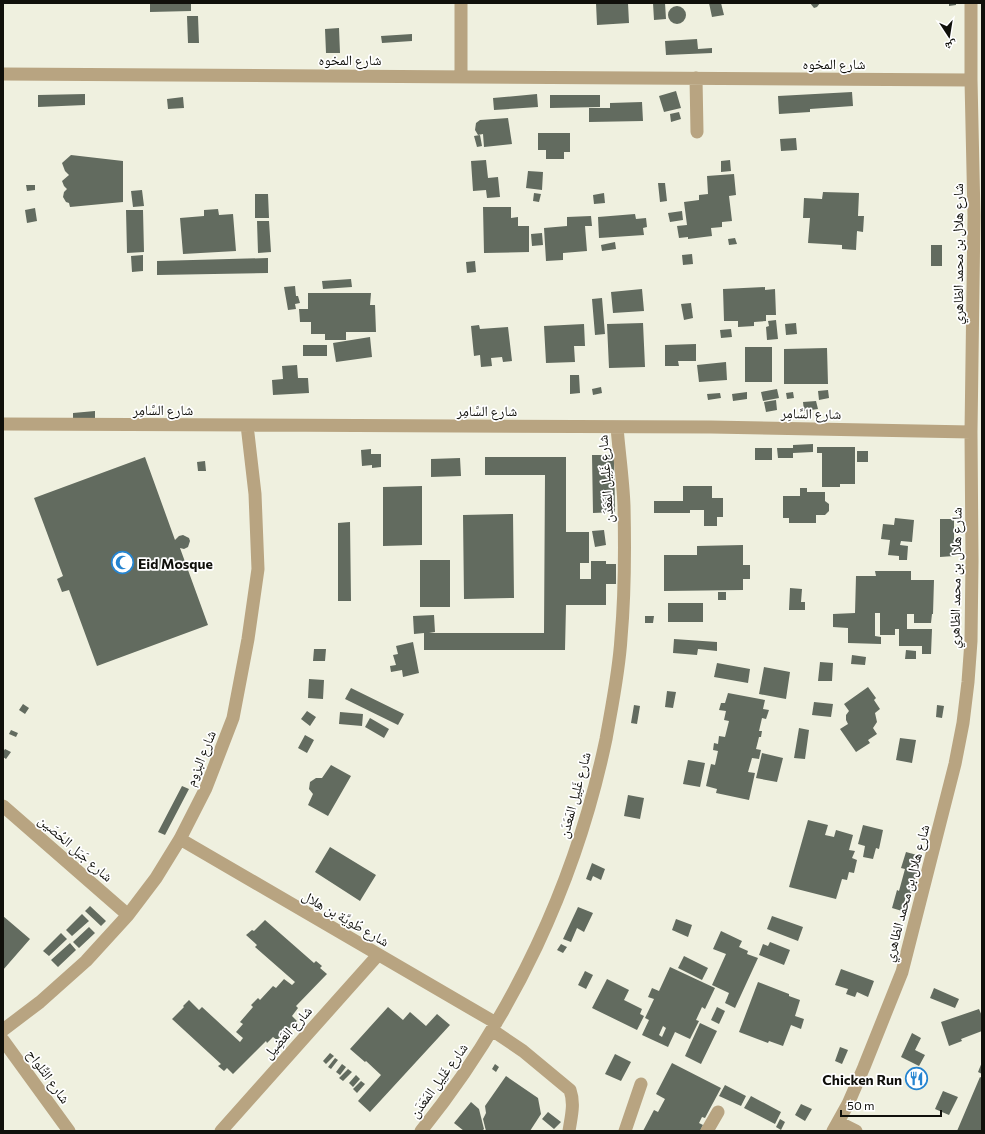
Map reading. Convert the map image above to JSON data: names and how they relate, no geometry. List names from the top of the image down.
{
  "streets": {
    "street": [
      "شارع المخوه",
      "شارع هلال بن محمد الظاهري",
      "شارع السَّامِر",
      "شارع غَلِيل المَعَدَن",
      "شارع البزوم",
      "شارع جَبَل الحُصَين",
      "شارع طُويَّة بن هِلال",
      "شارع العَضِيل",
      "شارع التِّلواح"
    ]
  },
  "crossings": [
    ["شارع المخوه", "شارع هلال بن محمد الظاهري"],
    ["شارع هلال بن محمد الظاهري", "شارع السَّامِر"],
    ["شارع السَّامِر", "شارع غَلِيل المَعَدَن"],
    ["شارع السَّامِر", "شارع البزوم"],
    ["شارع غَلِيل المَعَدَن", "شارع طُويَّة بن هِلال"],
    ["شارع البزوم", "شارع جَبَل الحُصَين"],
    ["شارع البزوم", "شارع طُويَّة بن هِلال"],
    ["شارع طُويَّة بن هِلال", "شارع العَضِيل"]
  ],
  "places": {
    "mosque": ["Eid Mosque"],
    "restaurant": ["Chicken Run"]
  },
  "scale_bar": "50 m",
  "north": "bottom"
}
